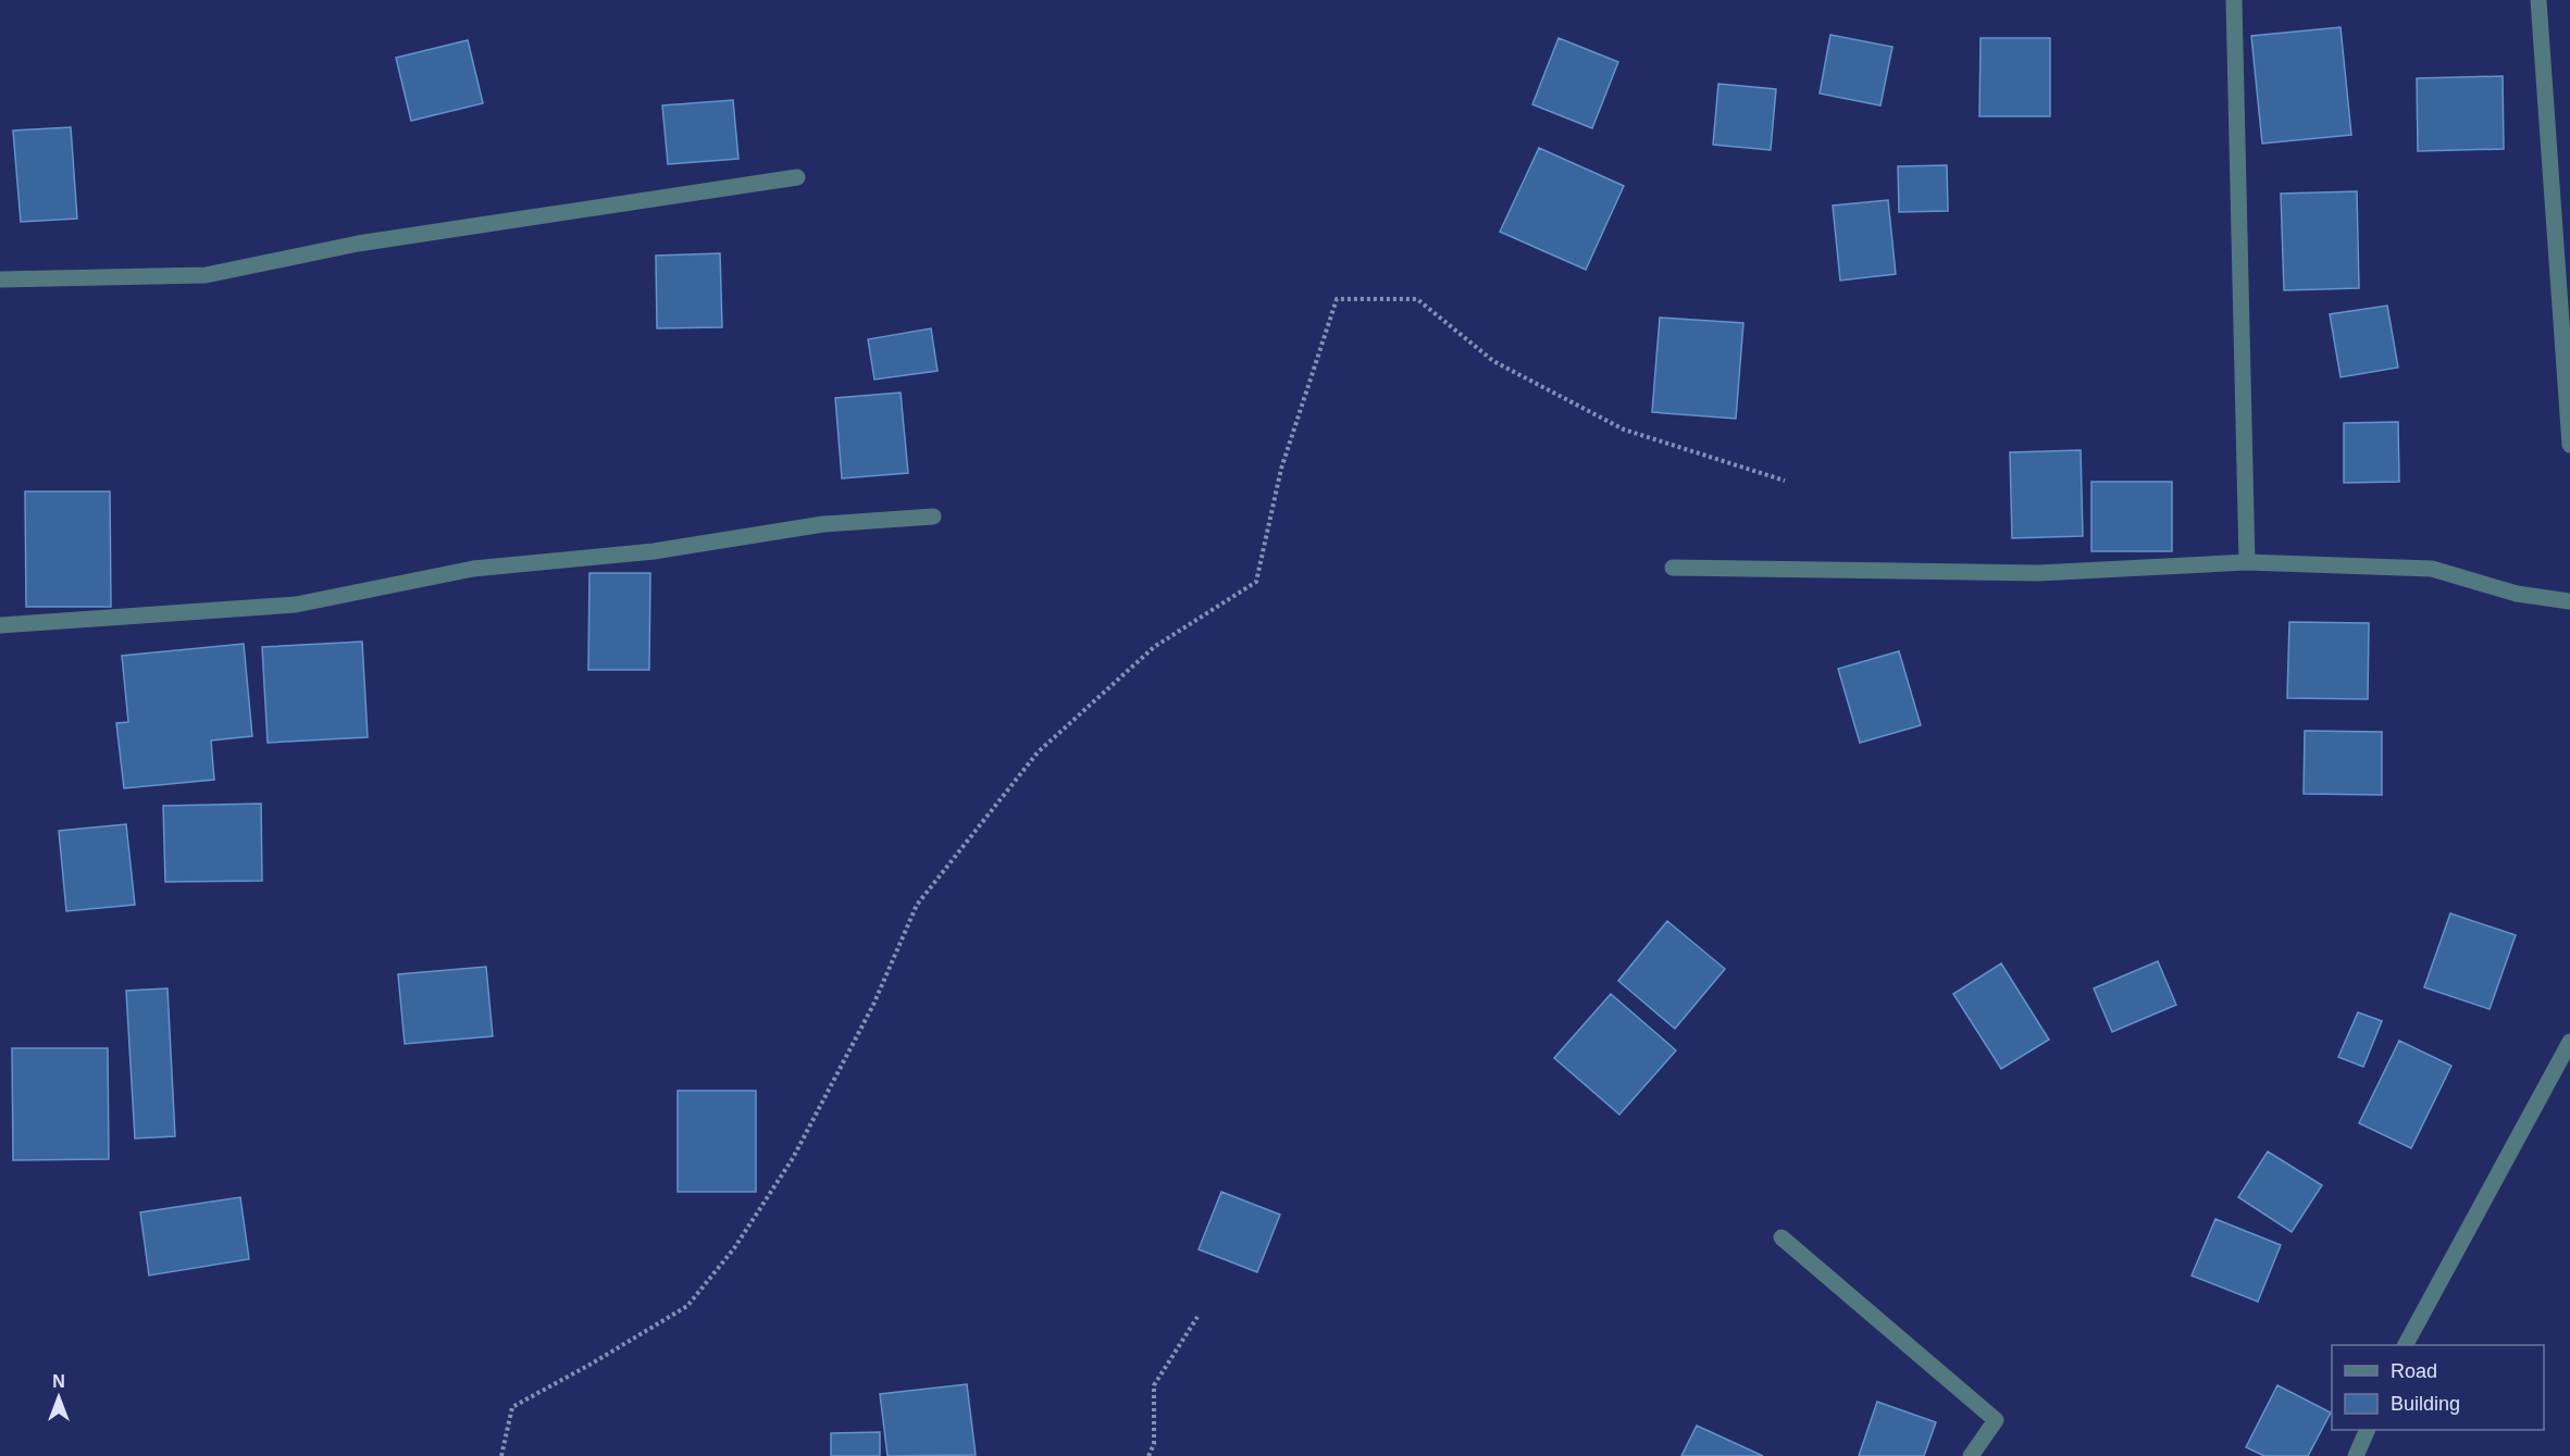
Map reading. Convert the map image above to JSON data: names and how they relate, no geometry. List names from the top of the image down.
{
  "legend": ["Road", "Building"],
  "north": "top"
}
